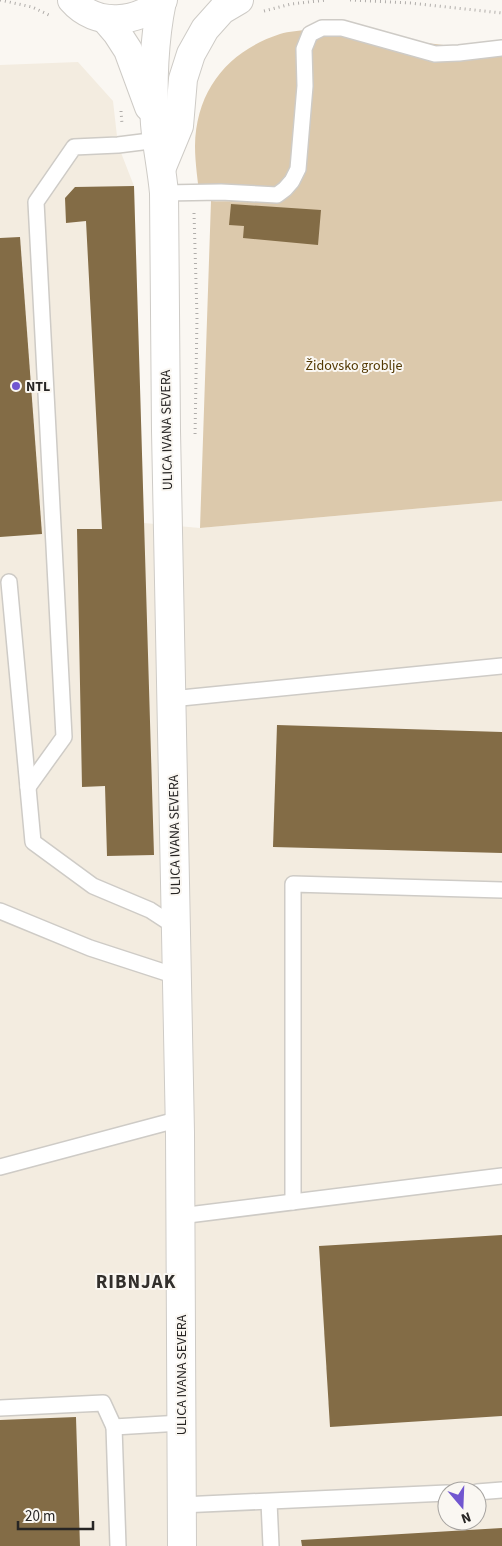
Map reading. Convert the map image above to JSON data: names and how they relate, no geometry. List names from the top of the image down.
{
  "streets": {
    "street": ["ULICA IVANA SEVERA"]
  },
  "districts": ["RIBNJAK"],
  "parks": ["Židovsko groblje"],
  "places": ["NTL"],
  "scale_bar": "20 m",
  "north": "bottom"
}
